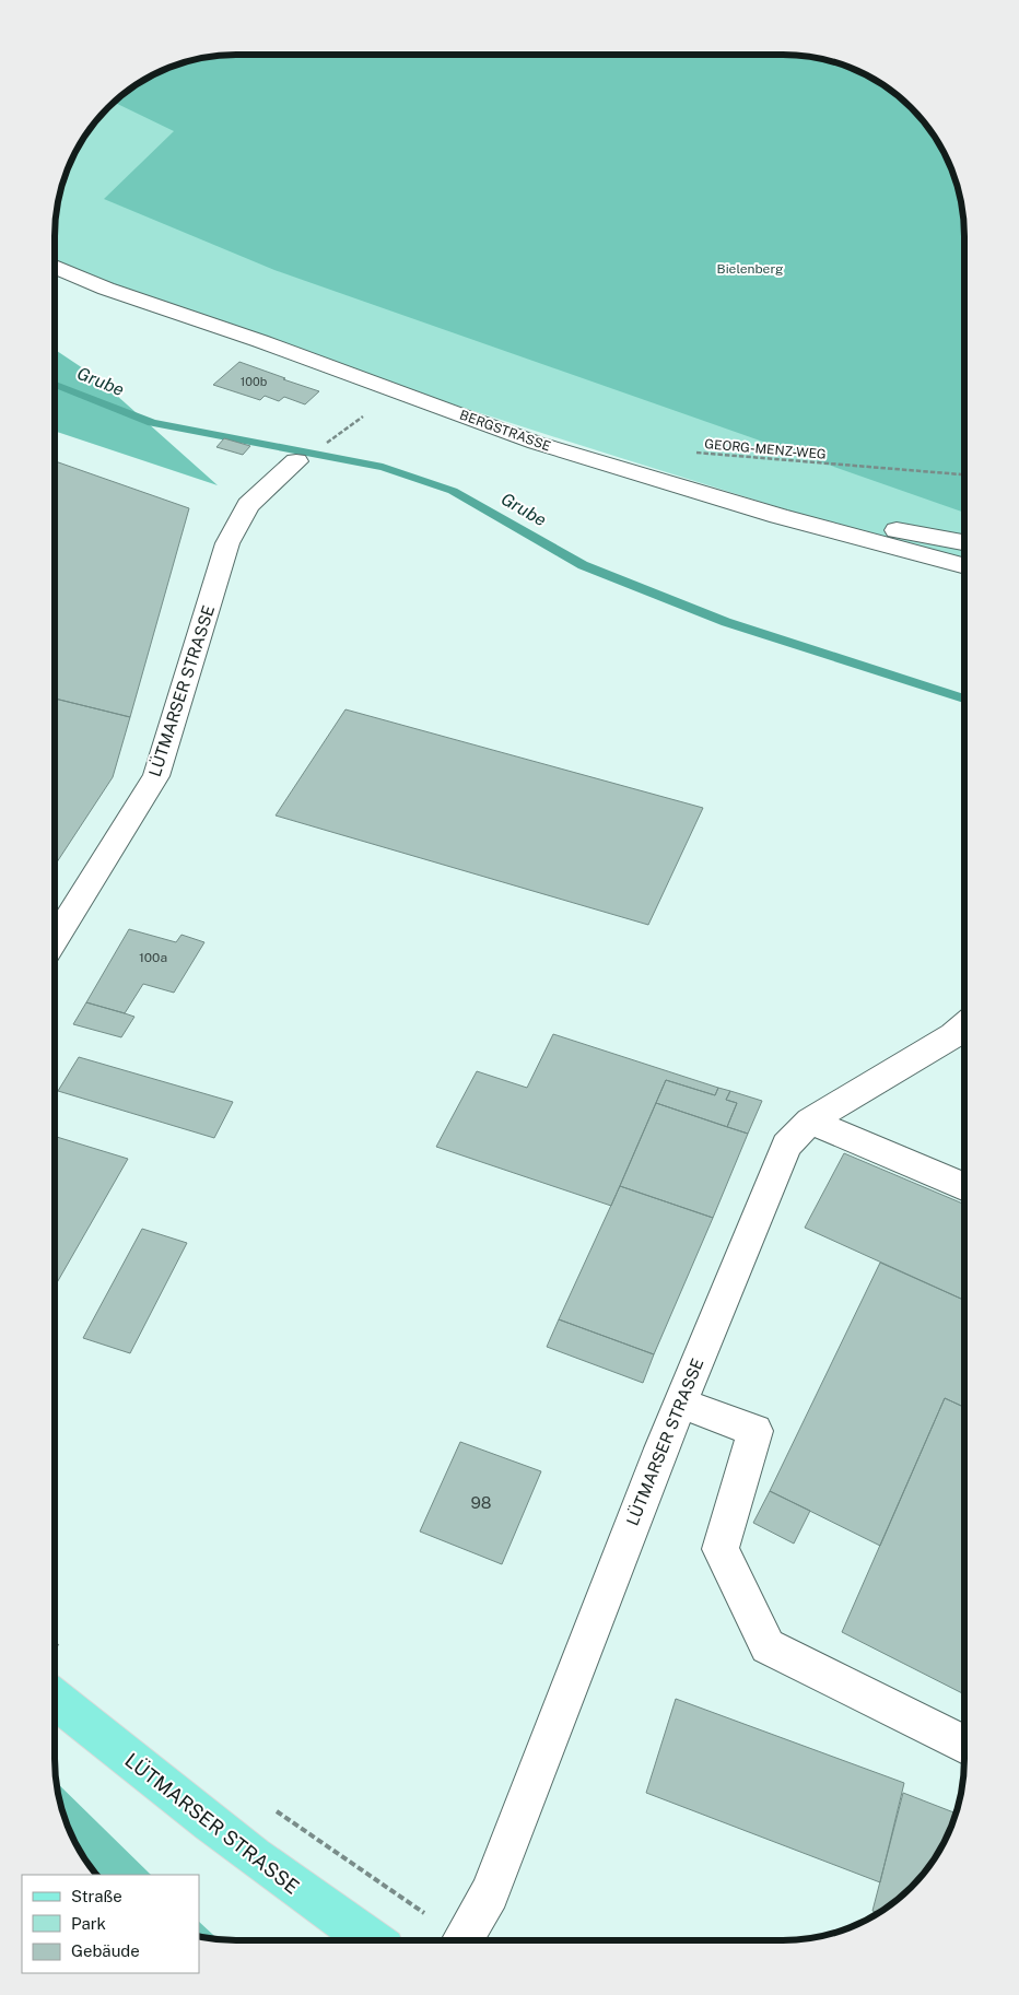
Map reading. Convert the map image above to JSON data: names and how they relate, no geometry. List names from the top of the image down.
{
  "streets": {
    "main road": ["LÜTMARSER STRASSE"],
    "street": ["BERGSTRASSE"],
    "path": ["GEORG-MENZ-WEG"]
  },
  "water": ["Grube"],
  "parks": ["Bielenberg"],
  "house_numbers": ["100b", "100a", "98"],
  "legend": ["Straße", "Park", "Gebäude"]
}
